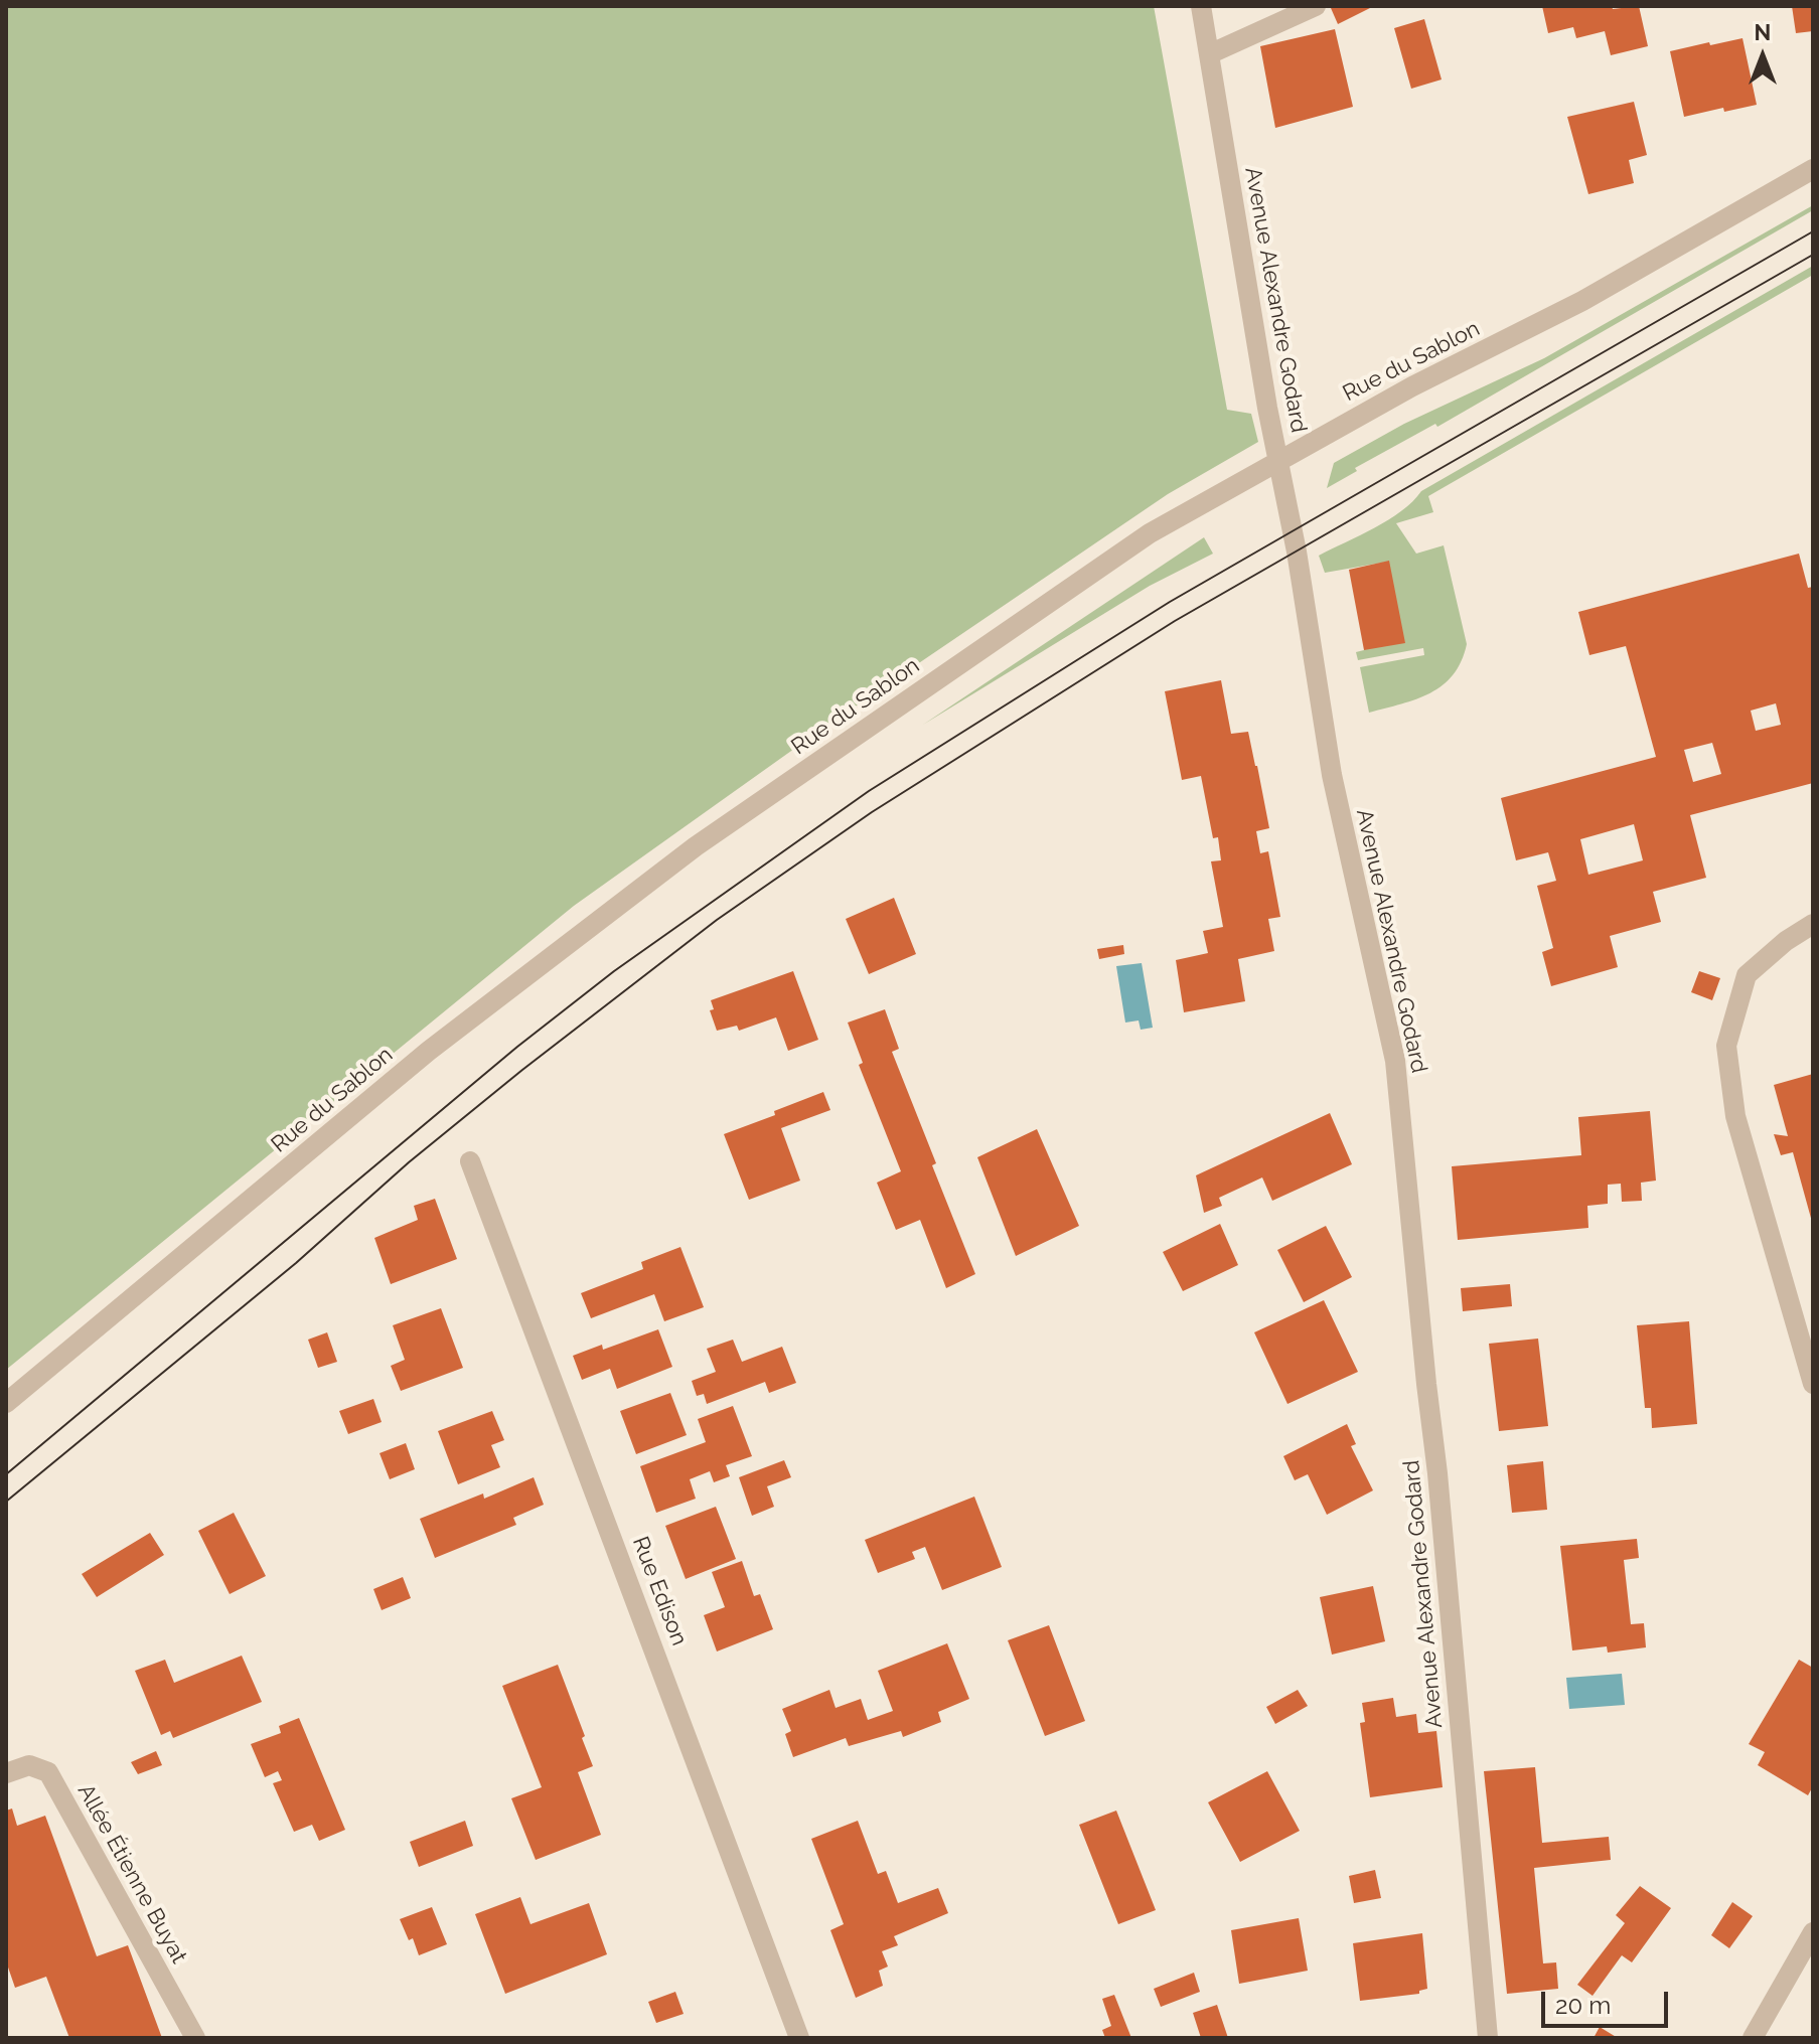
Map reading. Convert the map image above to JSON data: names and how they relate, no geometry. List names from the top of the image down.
{
  "streets": {
    "street": [
      "Avenue Alexandre Godard",
      "Rue du Sablon",
      "Rue Edison",
      "Allée Étienne Buyat"
    ]
  },
  "crossings": [
    ["Avenue Alexandre Godard", "Rue du Sablon"]
  ],
  "scale_bar": "20 m",
  "north": "top"
}
